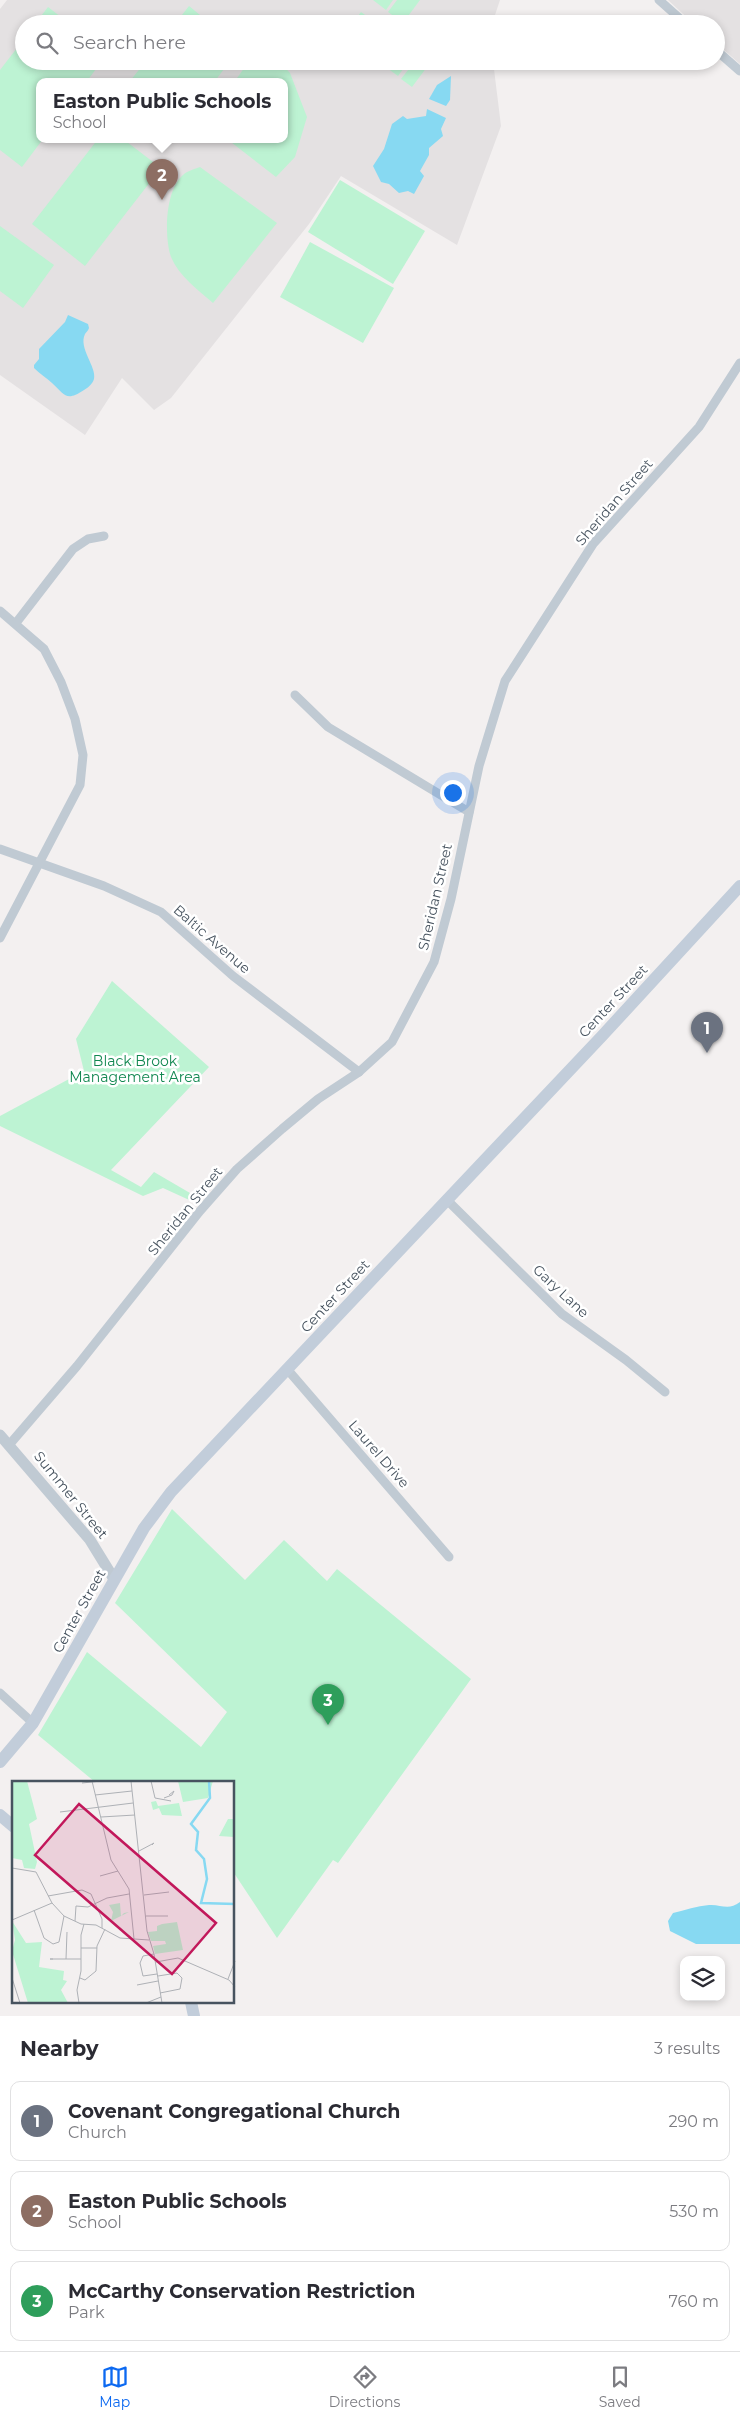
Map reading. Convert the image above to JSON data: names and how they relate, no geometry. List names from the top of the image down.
{
  "streets": {
    "main road": ["Center Street"],
    "street": [
      "Sheridan Street",
      "Baltic Avenue",
      "Gary Lane",
      "Laurel Drive",
      "Summer Street"
    ]
  },
  "crossings": [
    ["Sheridan Street", "Baltic Avenue"],
    ["Sheridan Street", "Summer Street"],
    ["Center Street", "Gary Lane"],
    ["Center Street", "Laurel Drive"],
    ["Center Street", "Summer Street"]
  ],
  "parks": ["Black Brook Management Area"],
  "page": {
    "search": "Search here",
    "popup": ["Easton Public Schools", "School"],
    "pins": ["2", "1", "3"],
    "heading": ["Nearby", "3 results"],
    "list": [
      {
        "mark": "1",
        "name": "Covenant Congregational Church",
        "note": "Church",
        "value": "290 m"
      },
      {
        "mark": "2",
        "name": "Easton Public Schools",
        "note": "School",
        "value": "530 m"
      },
      {
        "mark": "3",
        "name": "McCarthy Conservation Restriction",
        "note": "Park",
        "value": "760 m"
      }
    ],
    "nav": ["Map", "Directions", "Saved"]
  }
}
